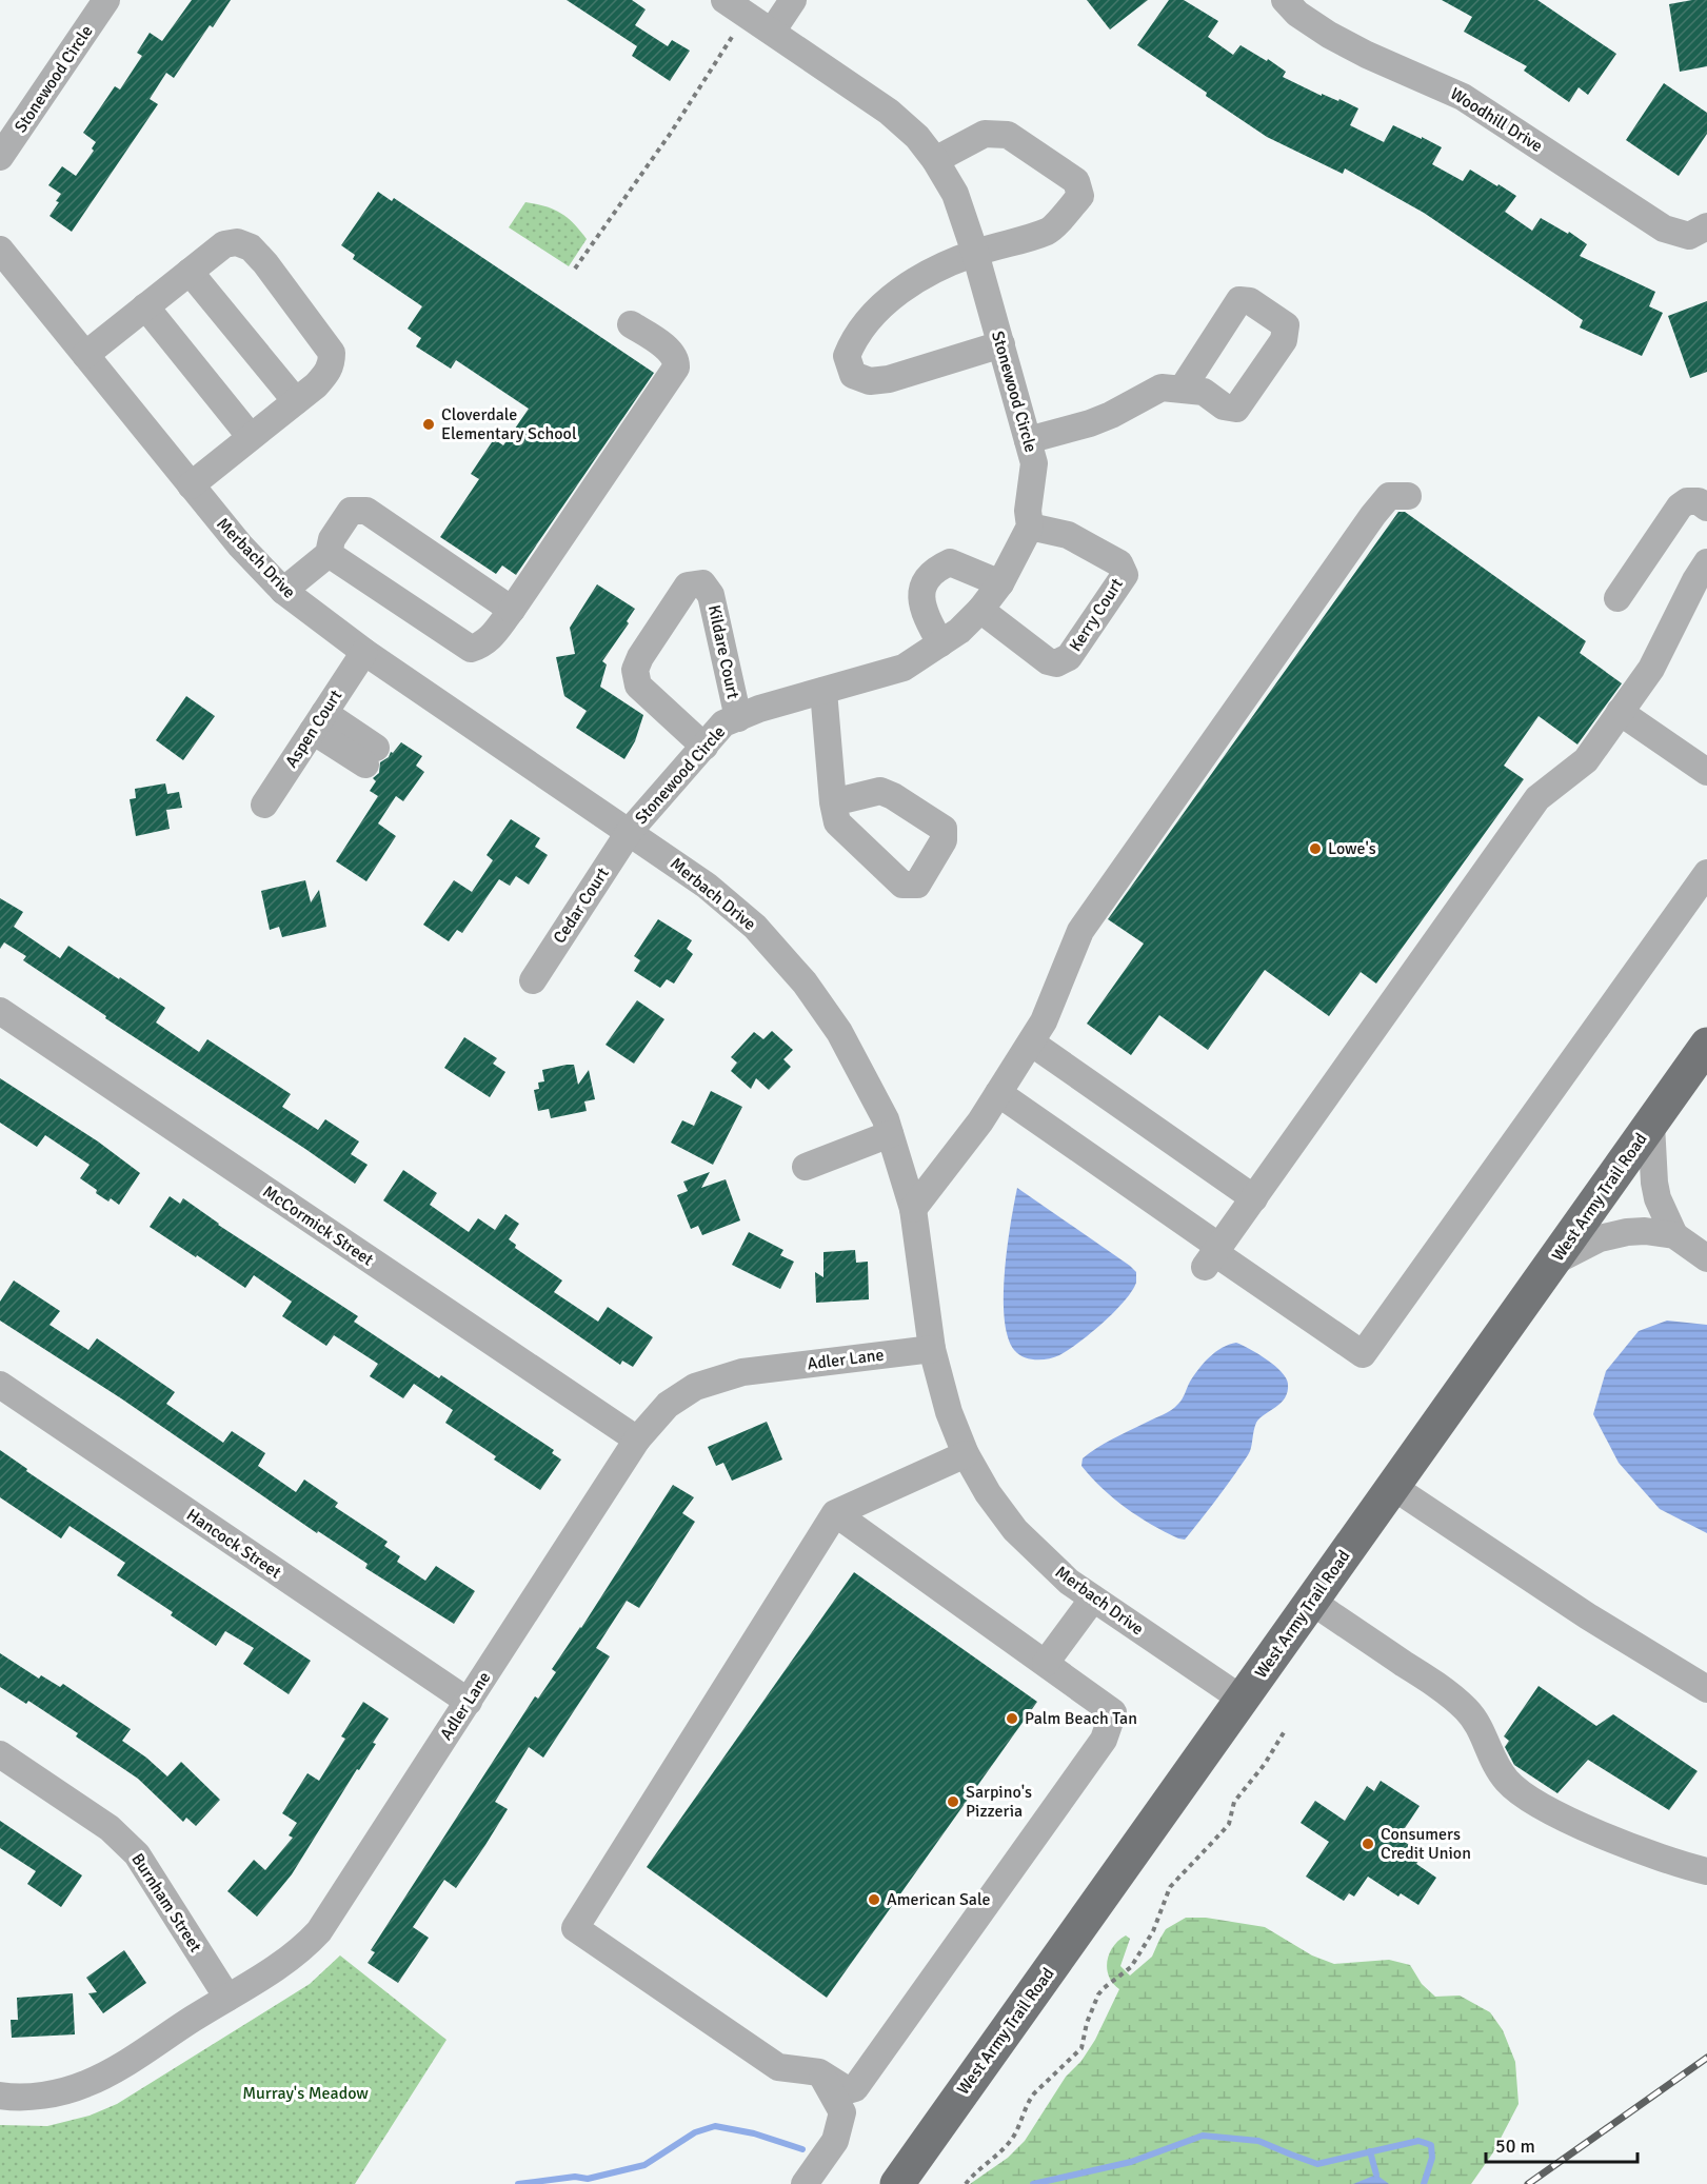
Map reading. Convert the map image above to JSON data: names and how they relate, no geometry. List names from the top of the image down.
{
  "streets": {
    "main road": ["West Army Trail Road"],
    "street": [
      "Stonewood Circle",
      "Woodhill Drive",
      "Merbach Drive",
      "Kerry Court",
      "Kildare Court",
      "Aspen Court",
      "Cedar Court",
      "McCormick Street",
      "Adler Lane",
      "Hancock Street",
      "Burnham Street"
    ]
  },
  "crossings": [
    ["Stonewood Circle", "Merbach Drive"],
    ["Stonewood Circle", "Kerry Court"],
    ["Stonewood Circle", "Kildare Court"],
    ["Stonewood Circle", "Cedar Court"],
    ["Merbach Drive", "Aspen Court"],
    ["Merbach Drive", "Cedar Court"],
    ["Merbach Drive", "West Army Trail Road"],
    ["Merbach Drive", "Adler Lane"],
    ["McCormick Street", "Adler Lane"],
    ["Adler Lane", "Hancock Street"],
    ["Adler Lane", "Burnham Street"]
  ],
  "parks": ["Murray's Meadow"],
  "places": [
    "Cloverdale Elementary School",
    "Lowe's",
    "Palm Beach Tan",
    "Sarpino's Pizzeria",
    "Consumers Credit Union",
    "American Sale"
  ],
  "scale_bar": "50 m"
}
